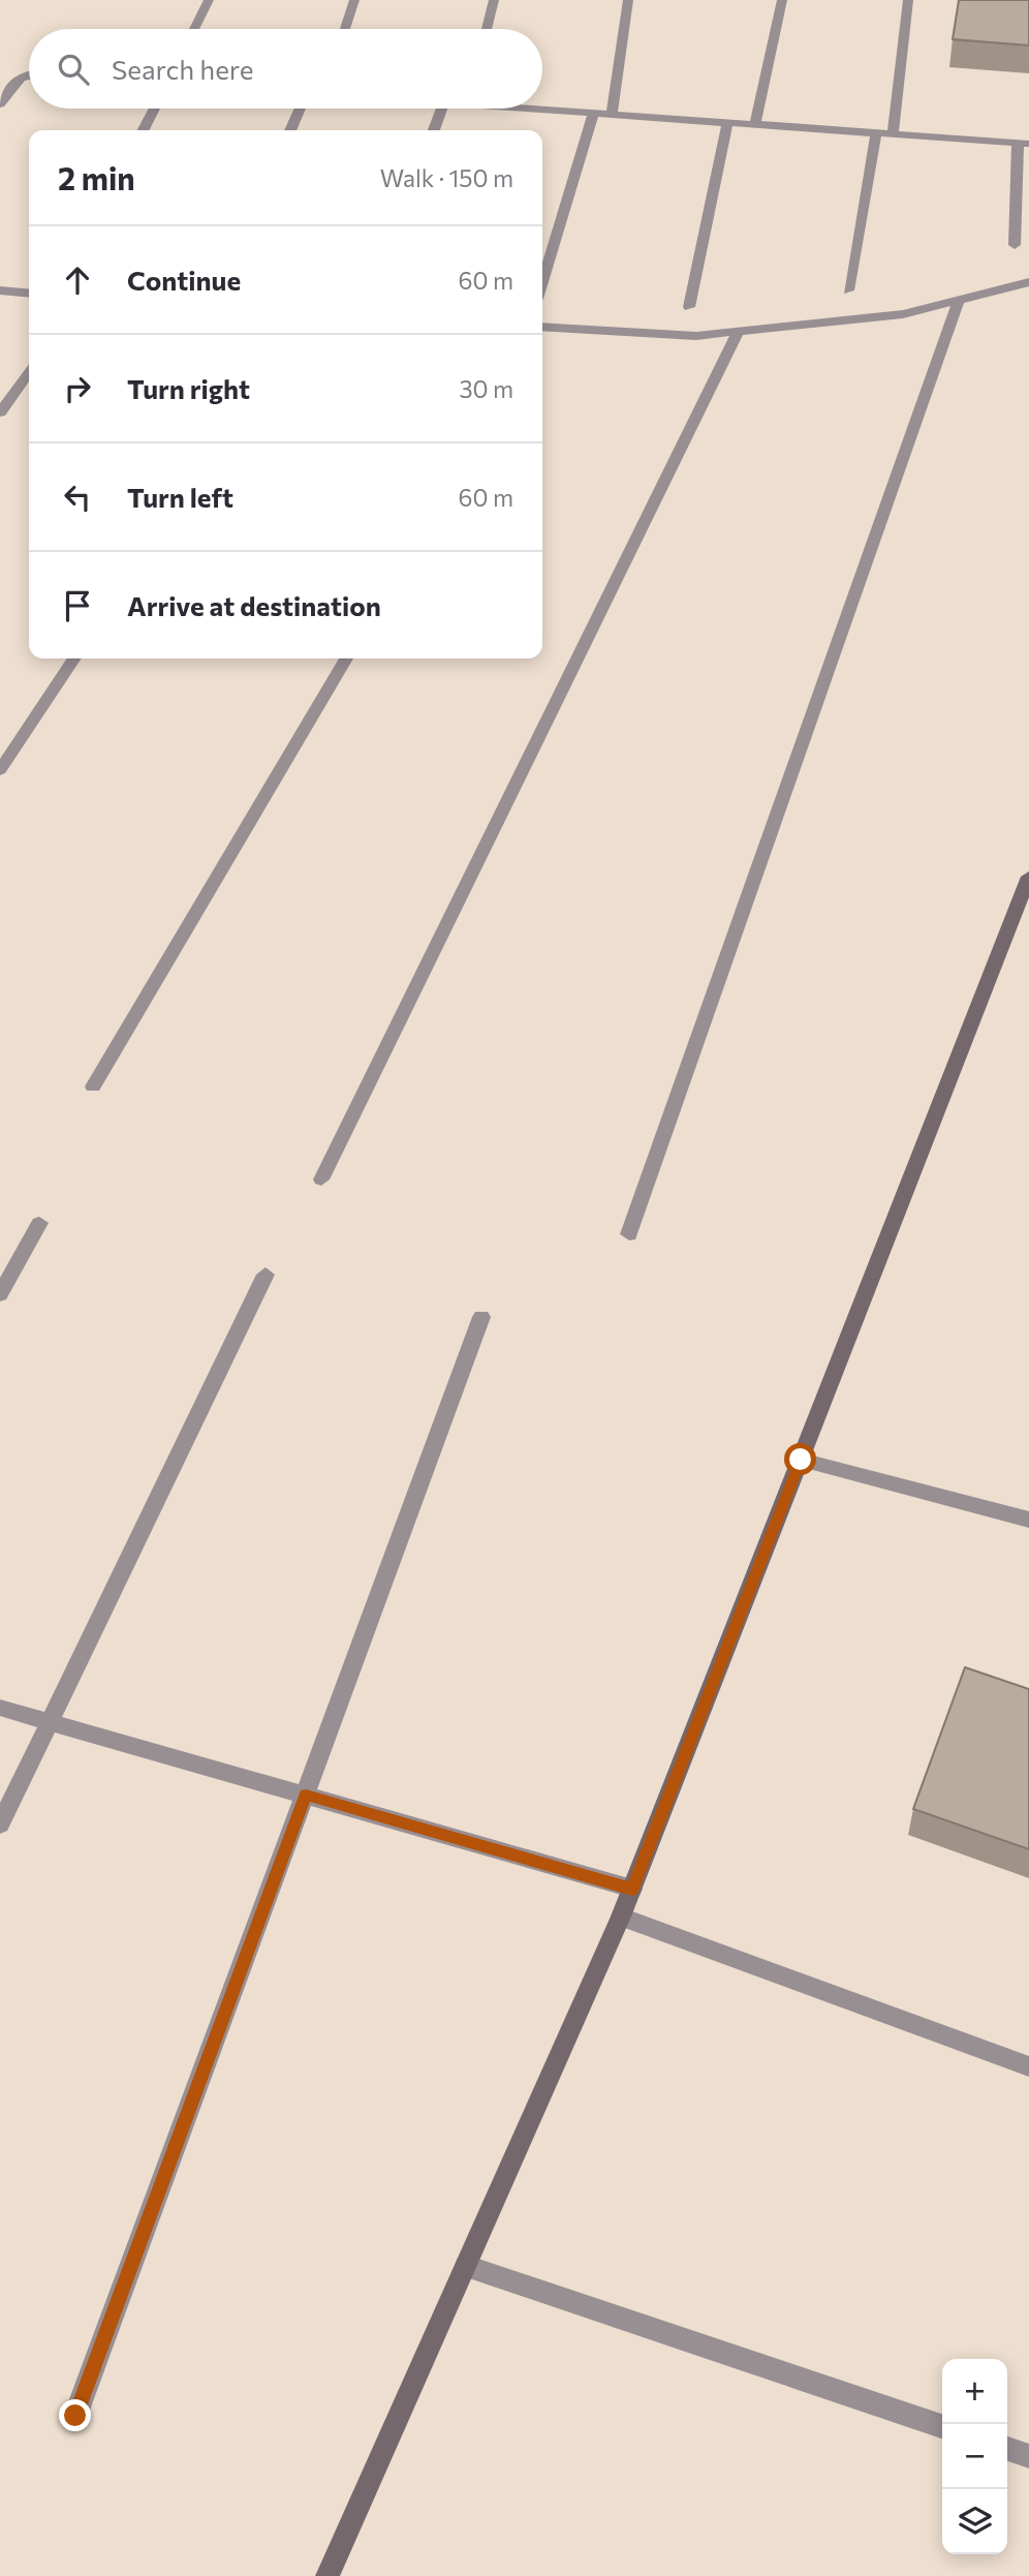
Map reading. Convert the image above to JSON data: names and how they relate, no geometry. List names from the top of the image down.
{
  "page": {
    "search": "Search here",
    "heading": ["2 min", "Walk · 150 m"],
    "list": [
      ["Continue", "60 m"],
      ["Turn right", "30 m"],
      ["Turn left", "60 m"],
      "Arrive at destination"
    ],
    "map_buttons": ["+", "−"]
  }
}
